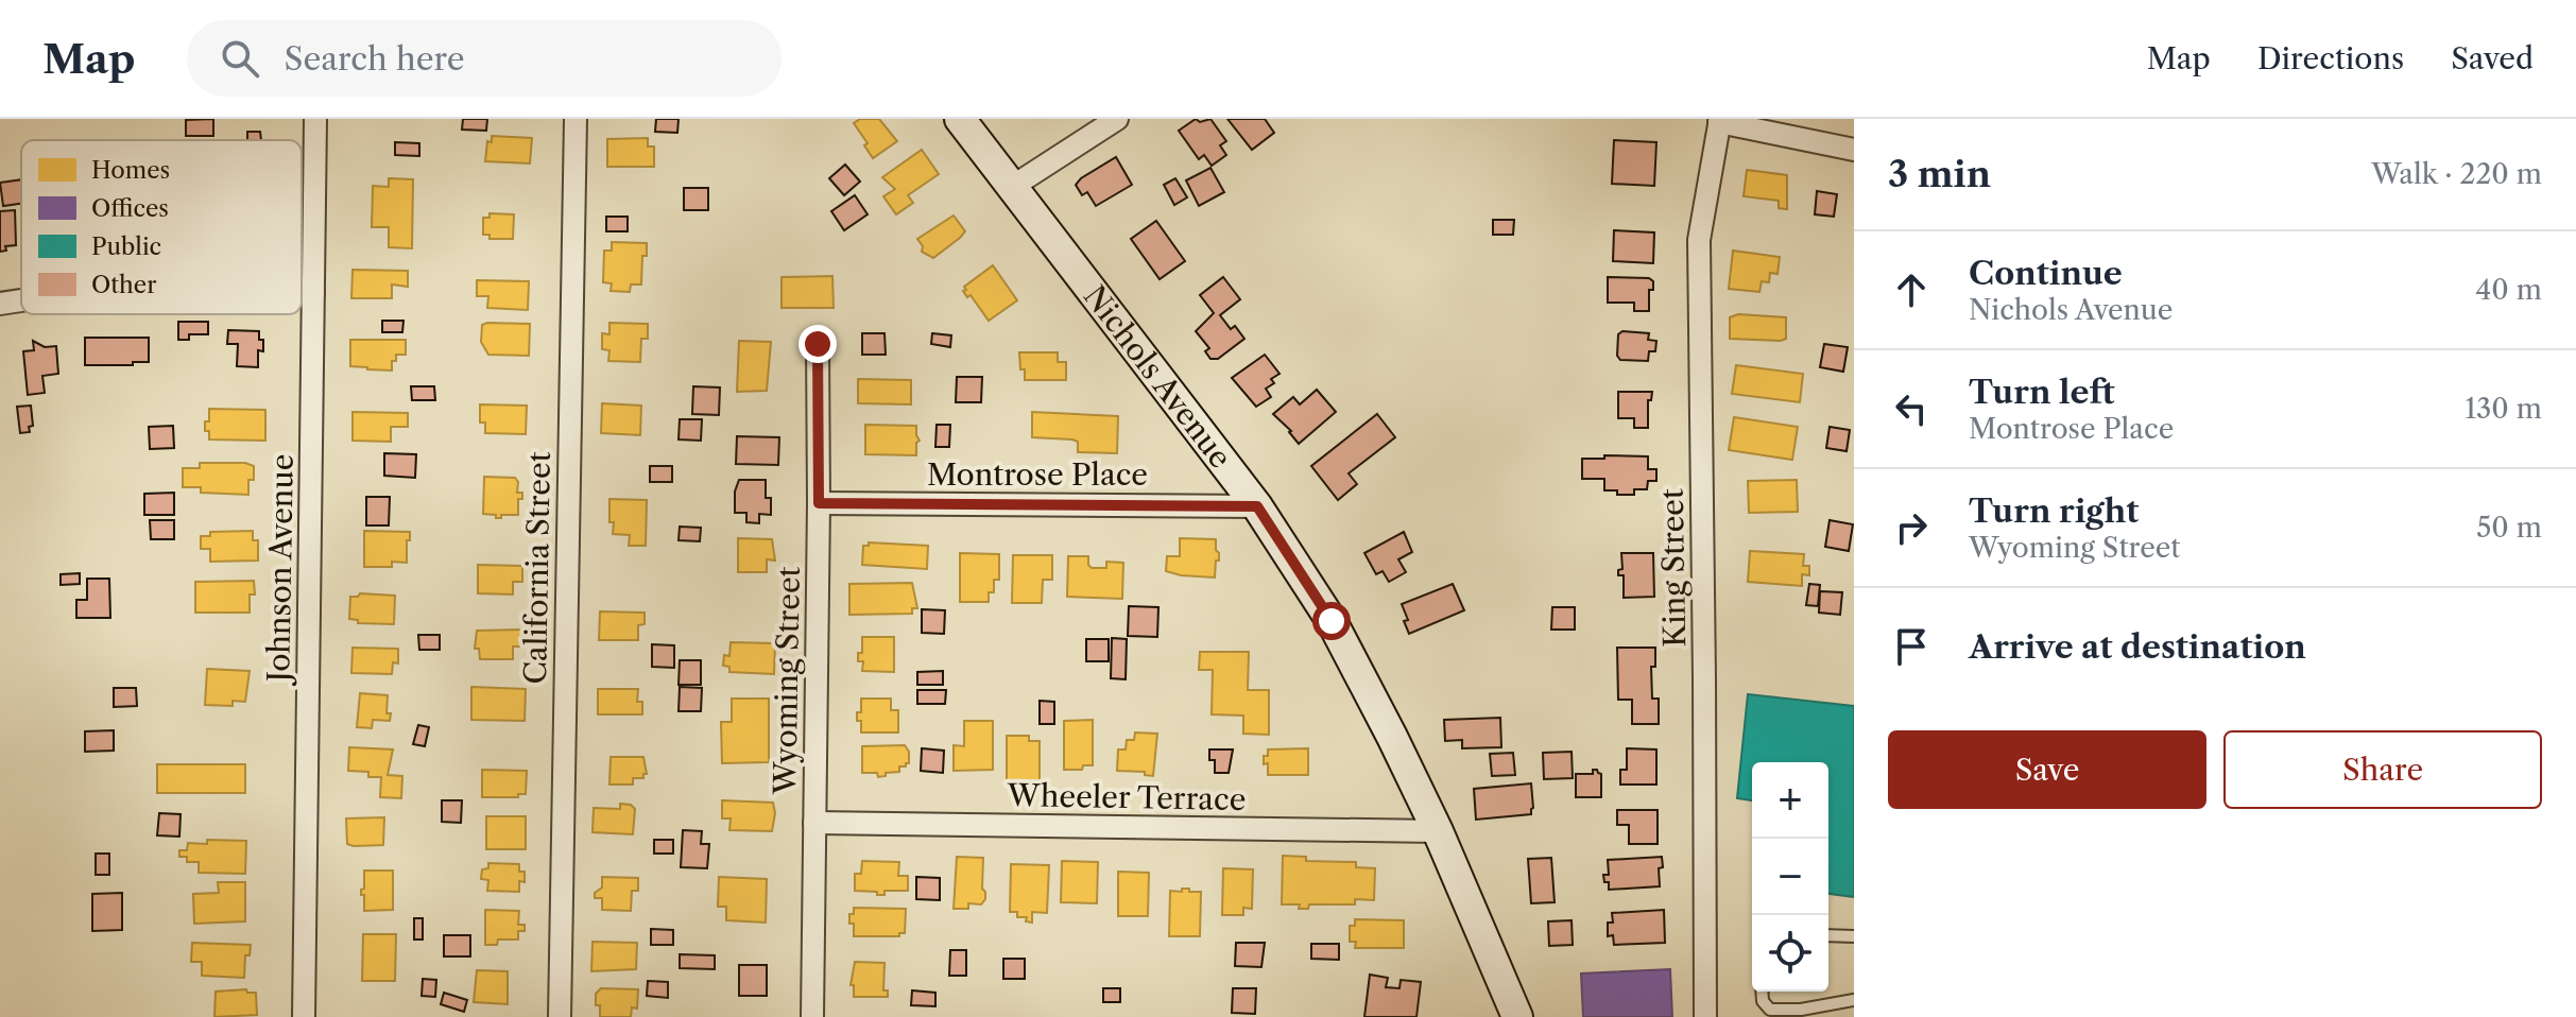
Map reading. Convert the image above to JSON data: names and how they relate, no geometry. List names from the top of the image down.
{
  "streets": {
    "main road": ["Nichols Avenue"],
    "street": [
      "Montrose Place",
      "Johnson Avenue",
      "California Street",
      "King Street",
      "Wyoming Street",
      "Wheeler Terrace"
    ]
  },
  "crossings": [
    ["Nichols Avenue", "Montrose Place"],
    ["Nichols Avenue", "Wheeler Terrace"],
    ["Montrose Place", "Wyoming Street"],
    ["Wyoming Street", "Wheeler Terrace"]
  ],
  "legend": [
    "Homes",
    "Offices",
    "Public",
    "Other"
  ],
  "page": {
    "header": "Map",
    "search": "Search here",
    "nav": ["Map", "Directions", "Saved"],
    "heading": ["3 min", "Walk · 220 m"],
    "list": [
      ["Continue", "Nichols Avenue", "40 m"],
      ["Turn left", "Montrose Place", "130 m"],
      ["Turn right", "Wyoming Street", "50 m"],
      "Arrive at destination"
    ],
    "buttons": ["Save", "Share"],
    "map_buttons": ["+", "−"]
  }
}
